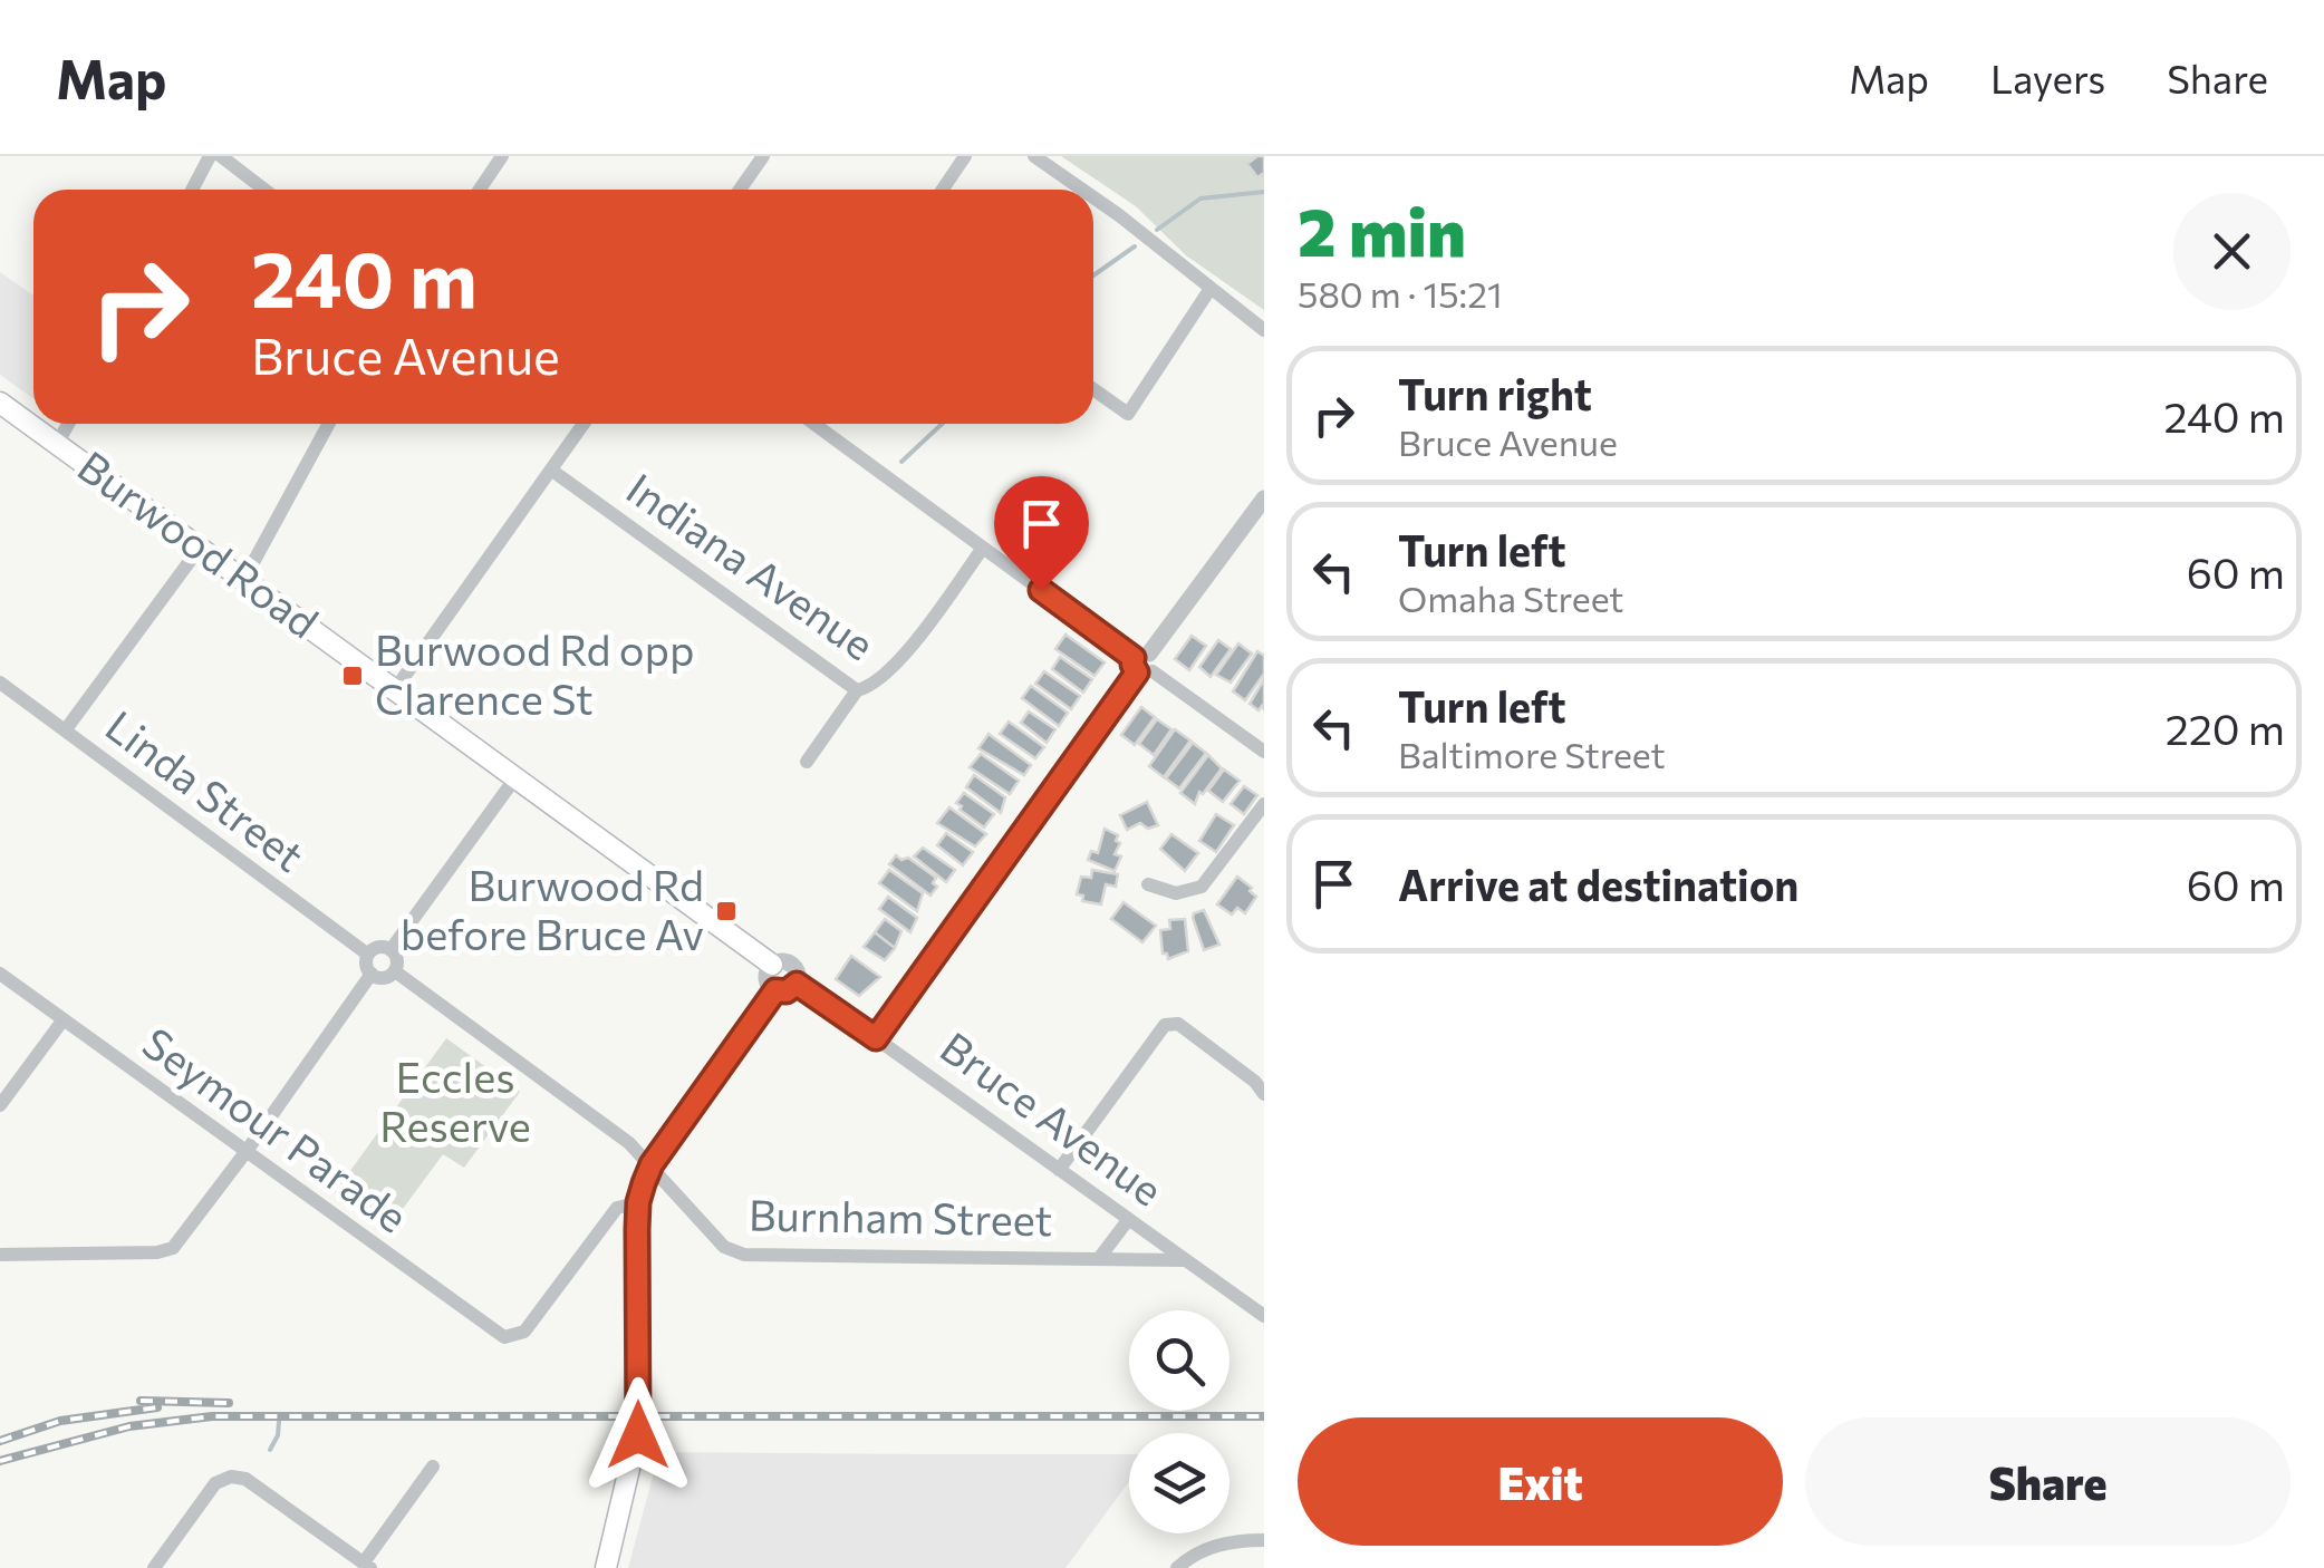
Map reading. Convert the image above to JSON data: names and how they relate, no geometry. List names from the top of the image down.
{
  "streets": {
    "main road": ["Burwood Road"],
    "street": [
      "Indiana Avenue",
      "Linda Street",
      "Bruce Avenue",
      "Seymour Parade",
      "Burnham Street"
    ]
  },
  "crossings": [
    ["Burwood Road", "Bruce Avenue"],
    ["Bruce Avenue", "Burnham Street"]
  ],
  "parks": ["Eccles Reserve"],
  "places": {
    "transit": ["Burwood Rd opp Clarence St", "Burwood Rd before Bruce Av"]
  },
  "page": {
    "header": "Map",
    "nav": ["Map", "Layers", "Share"],
    "heading": ["2 min", "580 m · 15:21"],
    "turn": ["240 m", "Bruce Avenue"],
    "list": [
      {
        "name": "Turn right",
        "note": "Bruce Avenue",
        "value": "240 m"
      },
      {
        "name": "Turn left",
        "note": "Omaha Street",
        "value": "60 m"
      },
      {
        "name": "Turn left",
        "note": "Baltimore Street",
        "value": "220 m"
      },
      {
        "name": "Arrive at destination",
        "value": "60 m"
      }
    ],
    "buttons": ["Exit", "Share"]
  }
}
